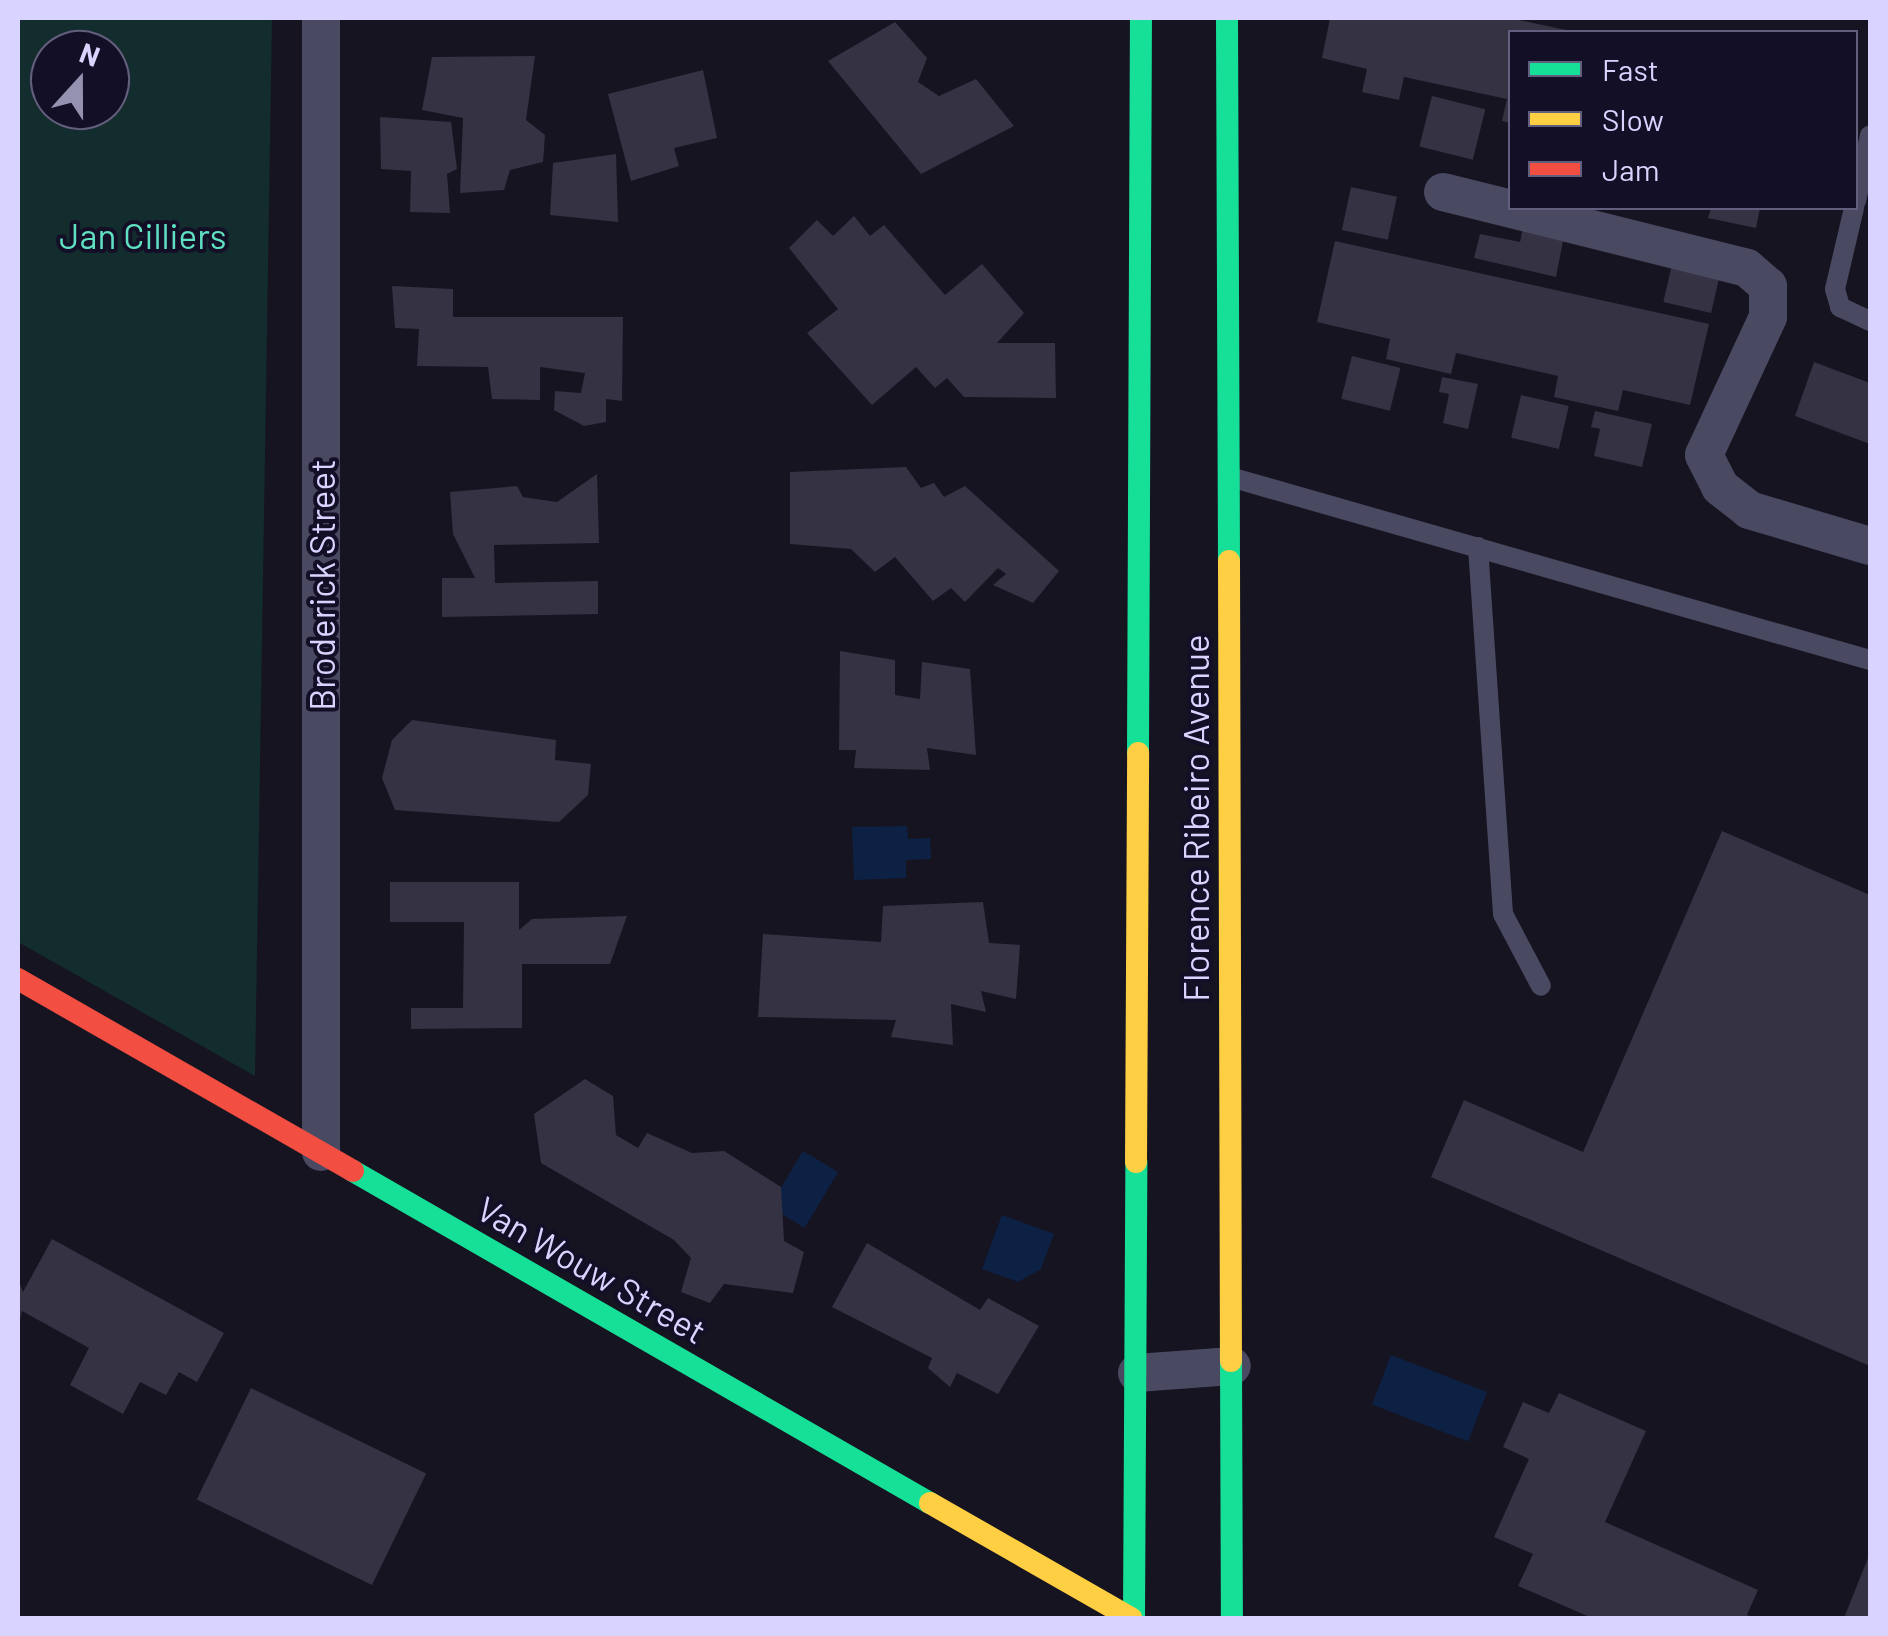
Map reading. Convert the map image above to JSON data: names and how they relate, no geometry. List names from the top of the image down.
{
  "streets": {
    "street": ["Broderick Street", "Florence Ribeiro Avenue", "Van Wouw Street"]
  },
  "crossings": [
    ["Broderick Street", "Van Wouw Street"]
  ],
  "parks": ["Jan Cilliers"],
  "legend": ["Fast", "Slow", "Jam"],
  "north": "top"
}
